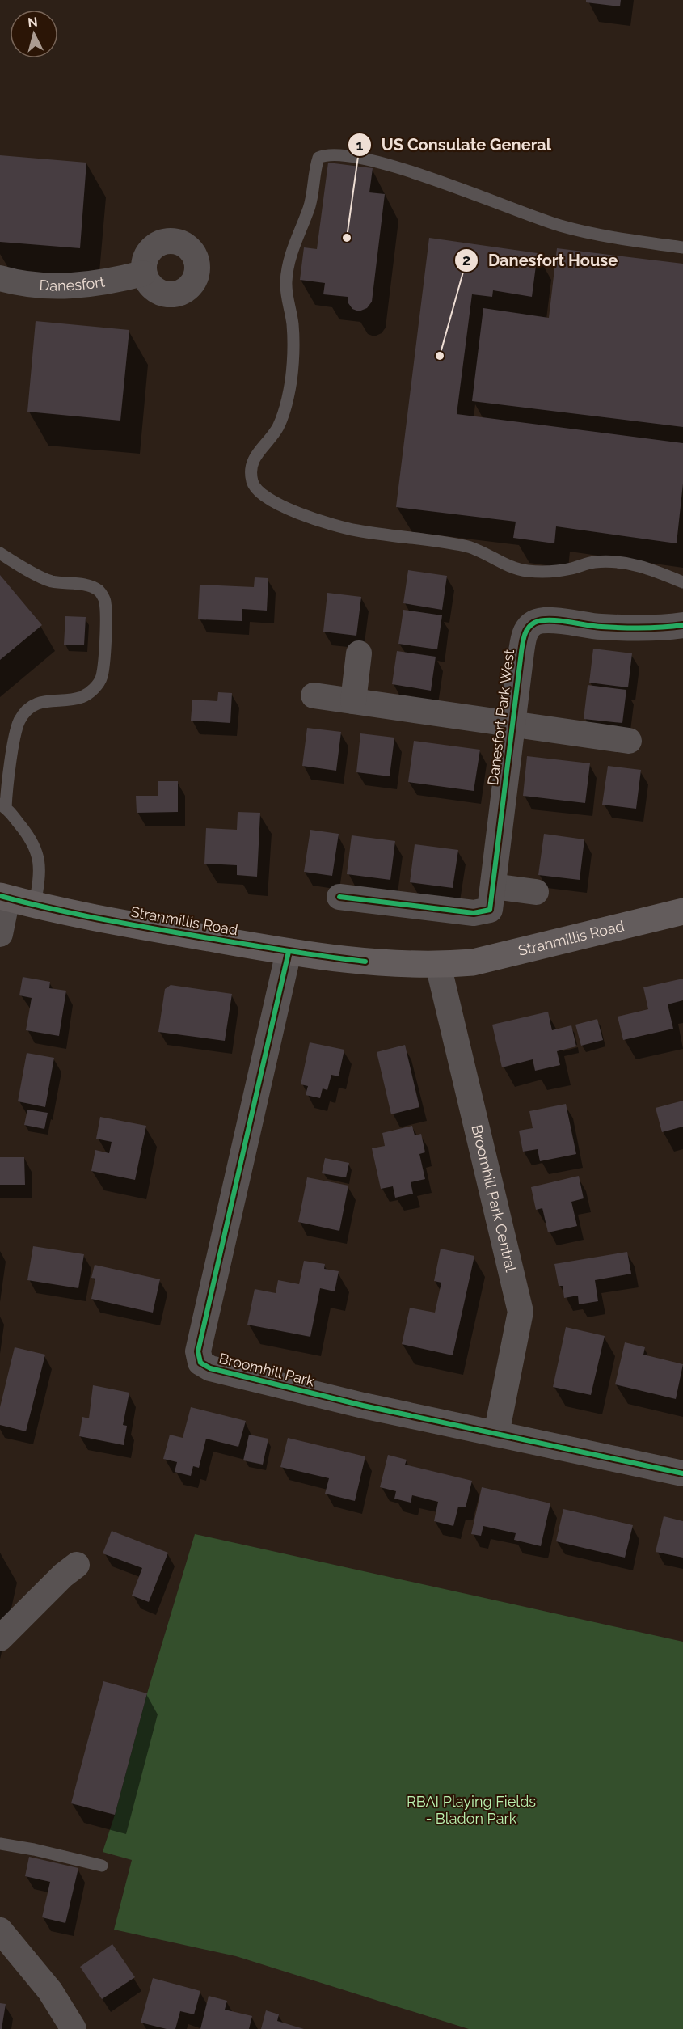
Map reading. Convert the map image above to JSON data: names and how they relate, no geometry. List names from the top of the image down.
{
  "streets": {
    "street": [
      "Danesfort",
      "Danesfort Park West",
      "Stranmillis Road",
      "Broomhill Park Central",
      "Broomhill Park"
    ]
  },
  "crossings": [
    ["Stranmillis Road", "Broomhill Park Central"],
    ["Stranmillis Road", "Broomhill Park"],
    ["Broomhill Park Central", "Broomhill Park"]
  ],
  "parks": ["RBAI Playing Fields - Bladon Park"],
  "places": ["US Consulate General", "Danesfort House"],
  "north": "top"
}
